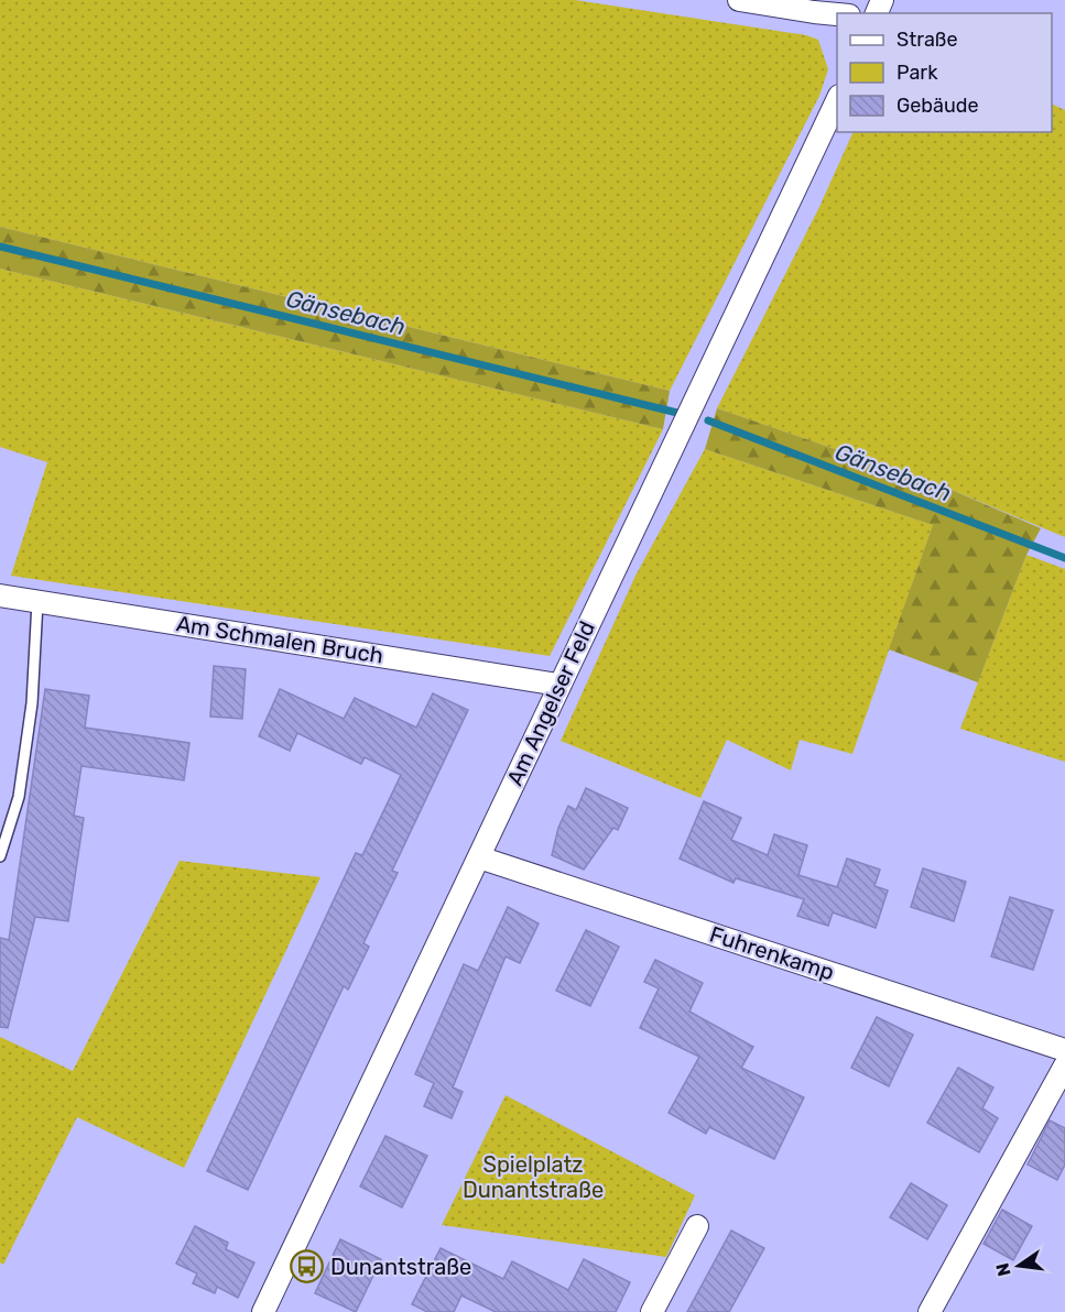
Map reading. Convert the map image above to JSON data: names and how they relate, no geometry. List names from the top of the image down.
{
  "streets": {
    "street": ["Am Schmalen Bruch", "Am Angelser Feld", "Fuhrenkamp"]
  },
  "crossings": [
    ["Am Schmalen Bruch", "Am Angelser Feld"],
    ["Am Angelser Feld", "Fuhrenkamp"]
  ],
  "water": ["Gänsebach"],
  "parks": ["Spielplatz Dunantstraße"],
  "places": {
    "bus stop": ["Dunantstraße"]
  },
  "legend": ["Straße", "Park", "Gebäude"],
  "north": "left"
}
